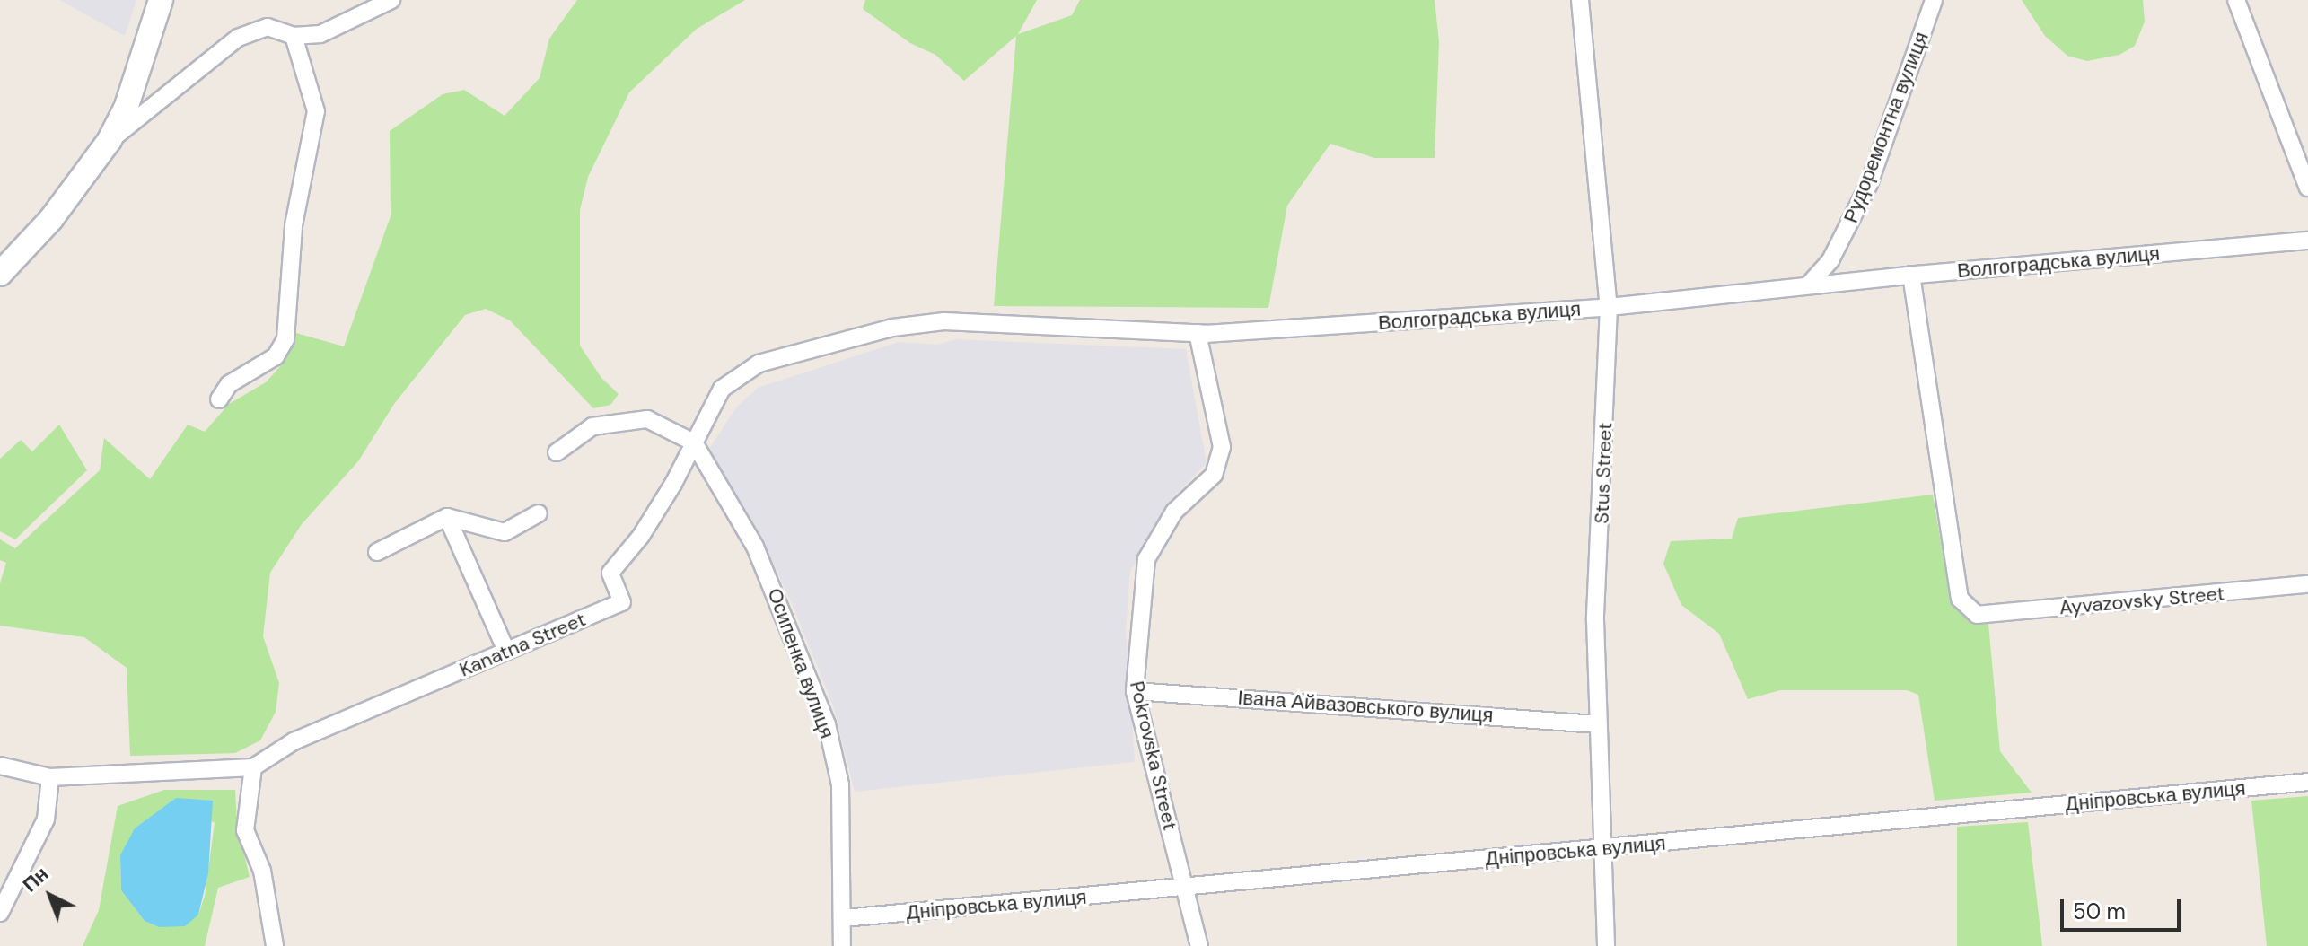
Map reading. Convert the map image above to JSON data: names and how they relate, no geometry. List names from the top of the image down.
{
  "streets": {
    "street": [
      "Рудоремонтна вулиця",
      "Волгоградська вулиця",
      "Stus Street",
      "Ayvazovsky Street",
      "Kanatna Street",
      "Осипенка вулиця",
      "Івана Айвазовського вулиця",
      "Pokrovska Street",
      "Дніпровська вулиця"
    ]
  },
  "crossings": [
    ["Рудоремонтна вулиця", "Волгоградська вулиця"],
    ["Волгоградська вулиця", "Stus Street"],
    ["Волгоградська вулиця", "Ayvazovsky Street"],
    ["Волгоградська вулиця", "Kanatna Street"],
    ["Волгоградська вулиця", "Осипенка вулиця"],
    ["Волгоградська вулиця", "Pokrovska Street"],
    ["Stus Street", "Івана Айвазовського вулиця"],
    ["Stus Street", "Дніпровська вулиця"],
    ["Kanatna Street", "Осипенка вулиця"],
    ["Осипенка вулиця", "Дніпровська вулиця"],
    ["Івана Айвазовського вулиця", "Pokrovska Street"],
    ["Pokrovska Street", "Дніпровська вулиця"]
  ],
  "scale_bar": "50 m",
  "north": "top left"
}
